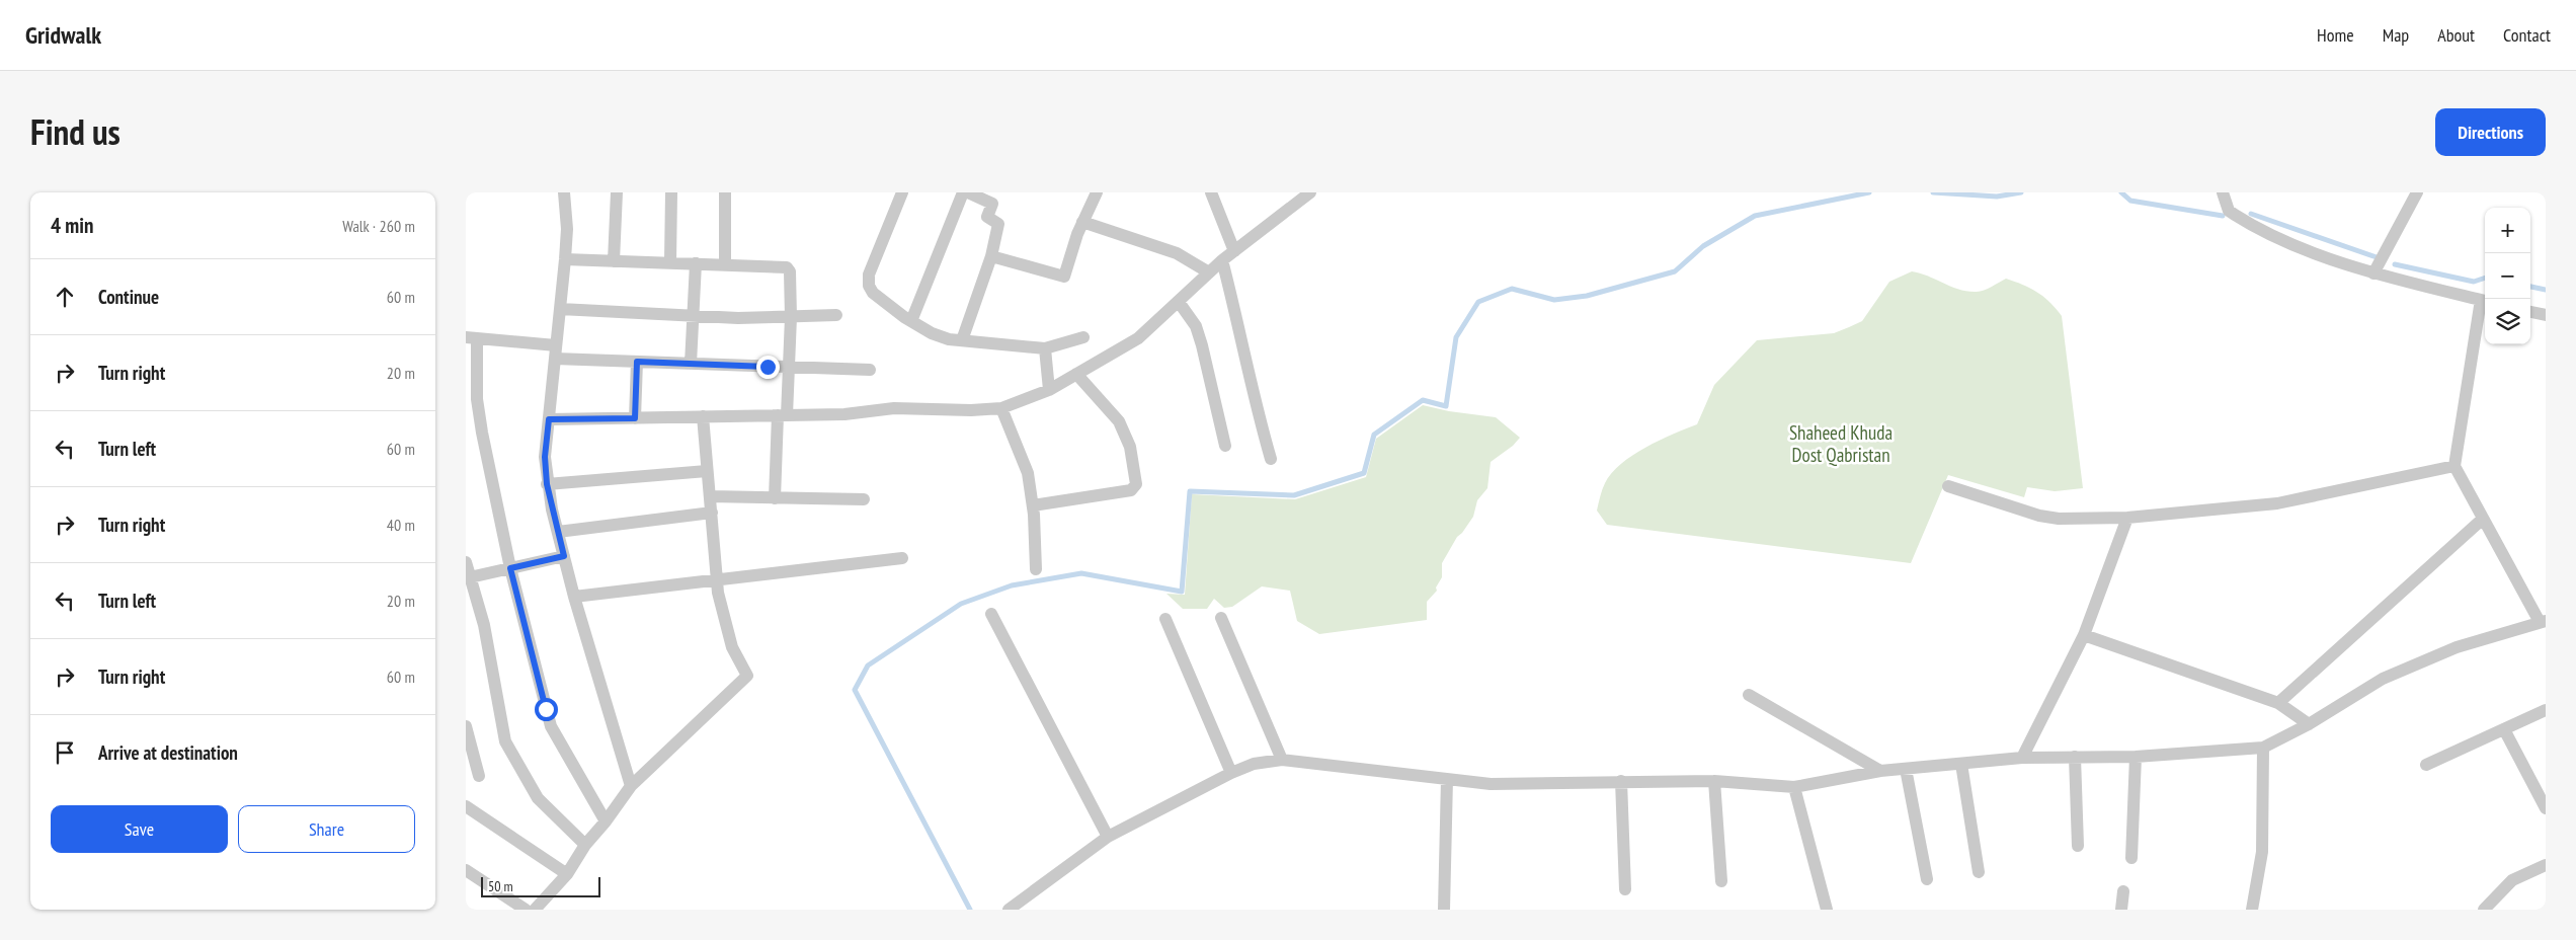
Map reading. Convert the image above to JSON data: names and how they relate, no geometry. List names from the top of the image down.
{
  "parks": ["Shaheed Khuda Dost Qabristan"],
  "scale_bar": "50 m",
  "page": {
    "header": "Gridwalk",
    "nav": [
      "Home",
      "Map",
      "About",
      "Contact"
    ],
    "title": "Find us",
    "buttons": [
      "Directions",
      ["Save", "Share"]
    ],
    "heading": ["4 min", "Walk · 260 m"],
    "map_buttons": ["+", "−"],
    "list": [
      ["Continue", "60 m"],
      ["Turn right", "20 m"],
      ["Turn left", "60 m"],
      ["Turn right", "40 m"],
      ["Turn left", "20 m"],
      ["Turn right", "60 m"],
      "Arrive at destination"
    ],
    "scale": "50 m"
  }
}
